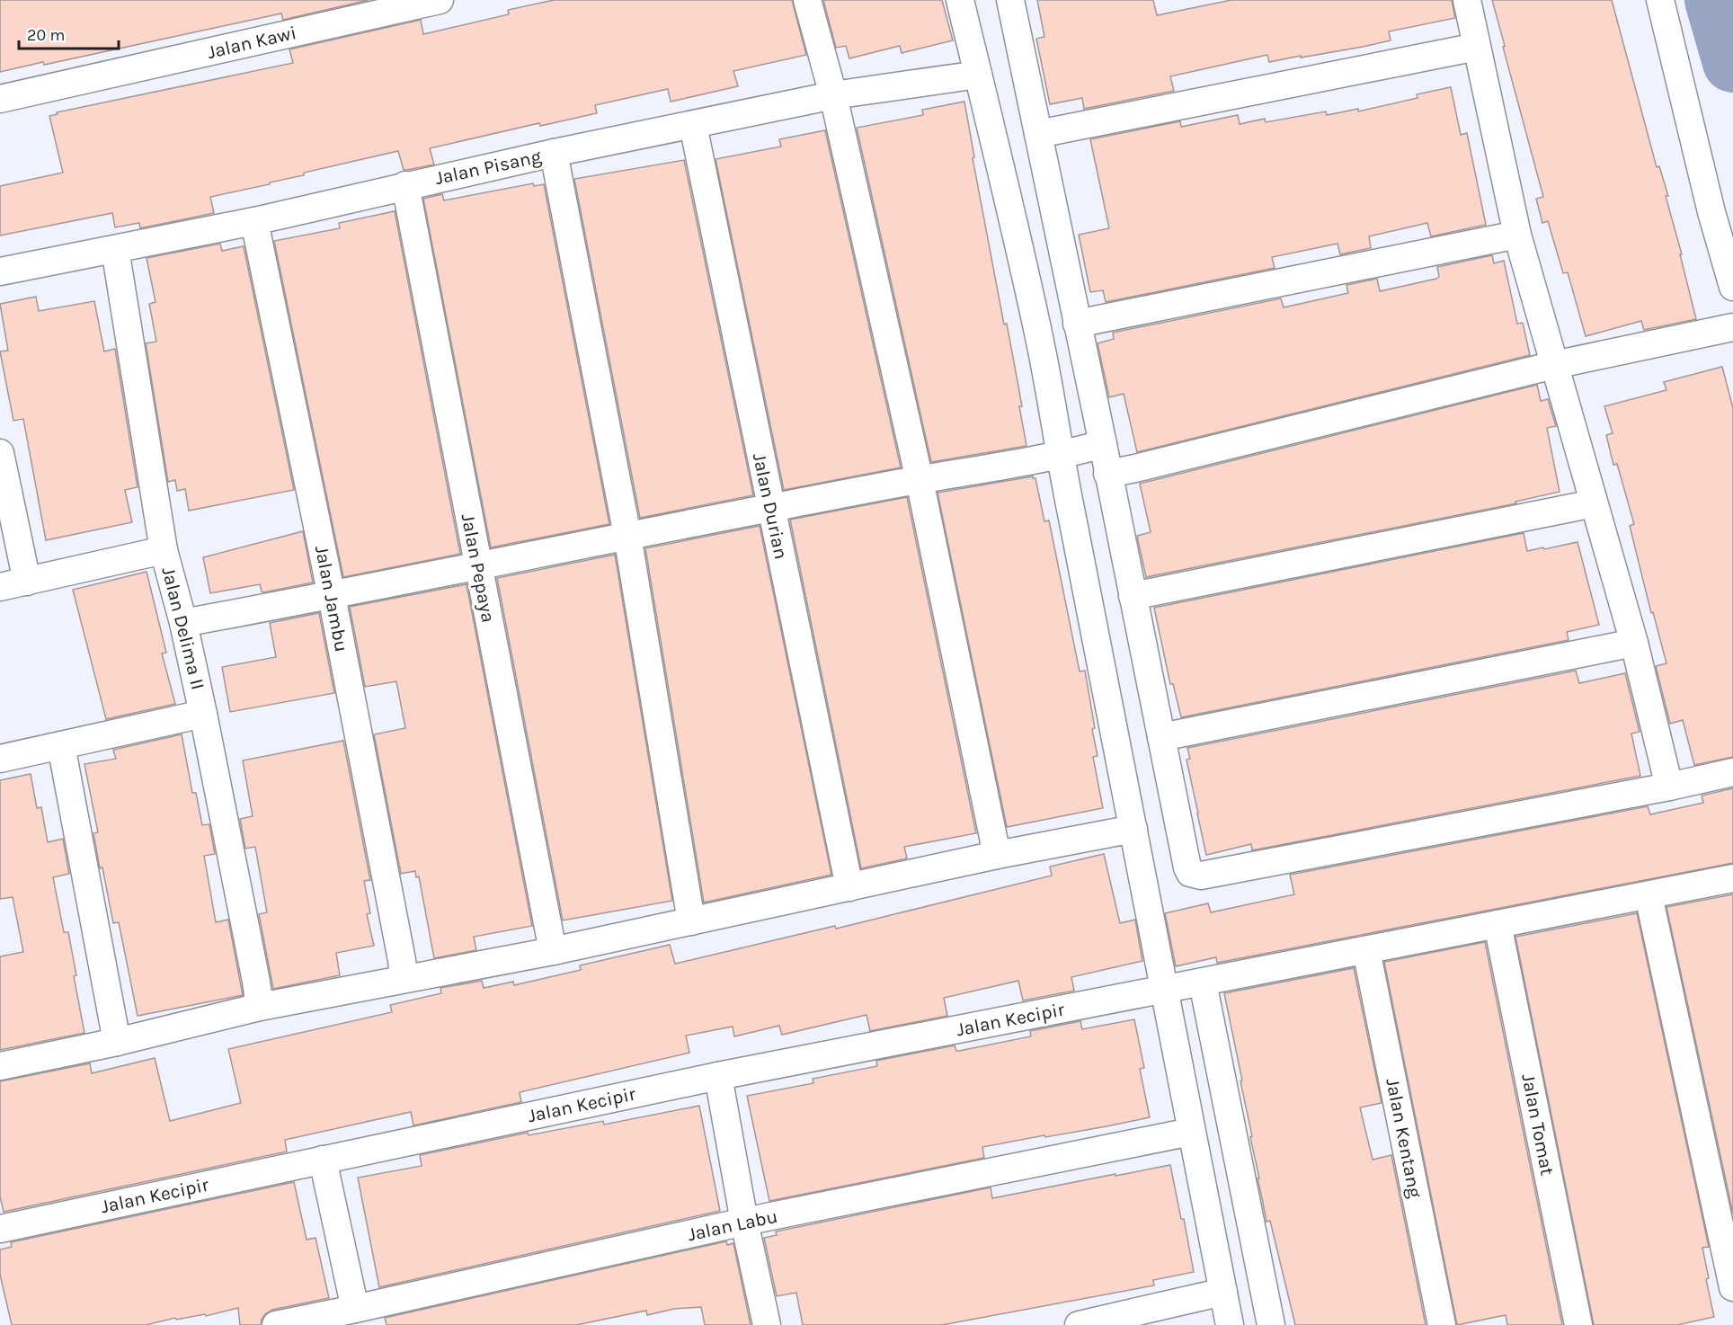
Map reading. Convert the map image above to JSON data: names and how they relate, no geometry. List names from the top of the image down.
{
  "streets": {
    "street": [
      "Jalan Kawi",
      "Jalan Pisang",
      "Jalan Durian",
      "Jalan Pepaya",
      "Jalan Jambu",
      "Jalan Delima II",
      "Jalan Kecipir",
      "Jalan Tomat",
      "Jalan Kentang",
      "Jalan Labu"
    ]
  },
  "crossings": [
    ["Jalan Pisang", "Jalan Durian"],
    ["Jalan Pisang", "Jalan Pepaya"],
    ["Jalan Pisang", "Jalan Jambu"],
    ["Jalan Pisang", "Jalan Delima II"],
    ["Jalan Kecipir", "Jalan Tomat"],
    ["Jalan Kecipir", "Jalan Kentang"]
  ],
  "scale_bar": "20 m"
}
